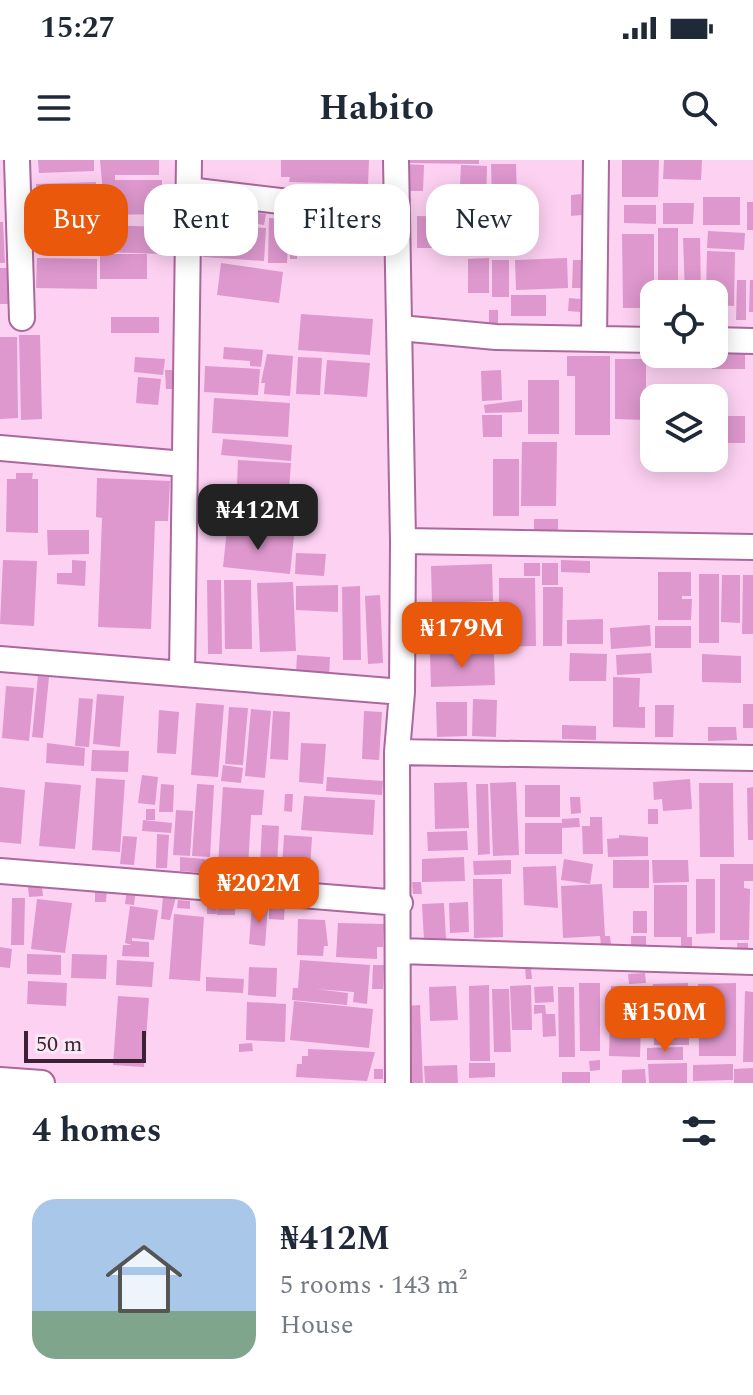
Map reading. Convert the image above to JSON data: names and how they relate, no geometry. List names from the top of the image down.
{
  "scale_bar": "50 m",
  "page": {
    "status": "15:27",
    "header": "Habito",
    "chip": [
      "Buy",
      "Rent",
      "Filters",
      "New"
    ],
    "price": [
      "₦412M",
      "₦179M",
      "₦202M",
      "₦150M"
    ],
    "scale": "50 m",
    "heading": "4 homes",
    "list": [
      {
        "name": "₦412M",
        "note": "5 rooms · 143 m² · House"
      }
    ]
  }
}
